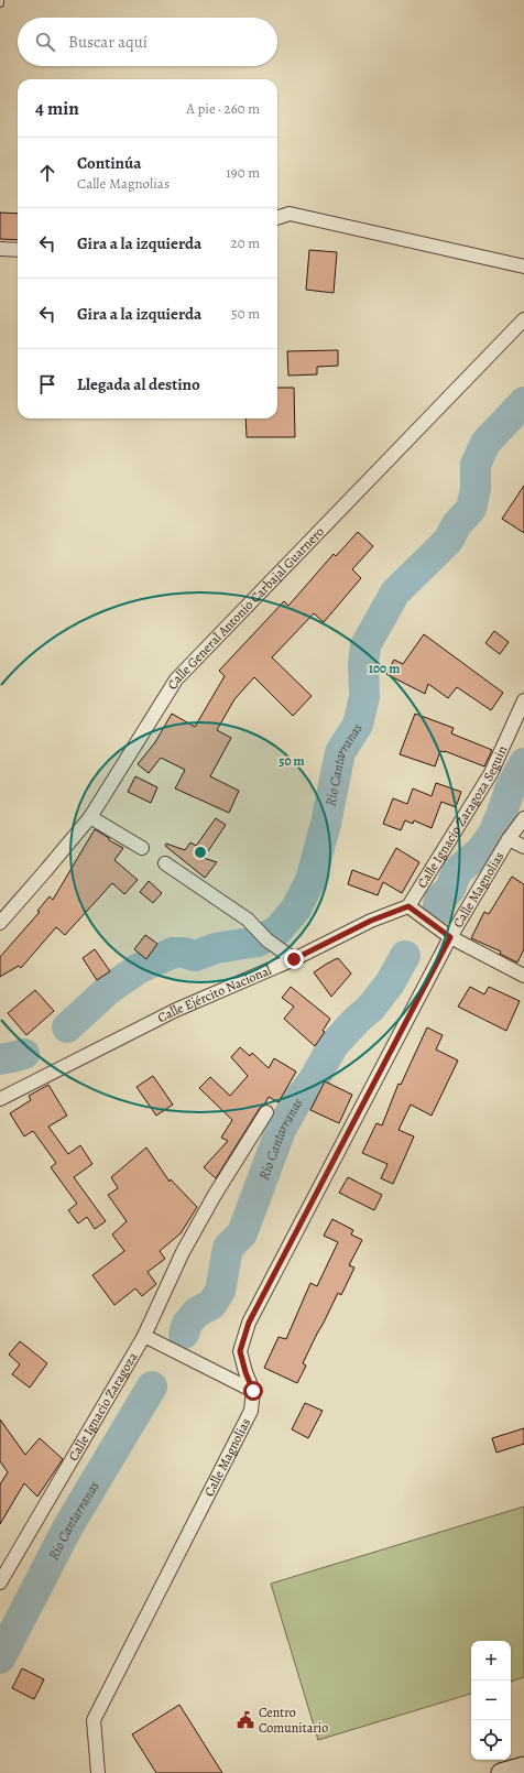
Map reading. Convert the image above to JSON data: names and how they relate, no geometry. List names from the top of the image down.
{
  "streets": {
    "street": [
      "Calle General Antonio Carbajal Guarnero",
      "Calle Ignacio Zaragoza Seguin",
      "Calle Magnolias",
      "Calle Ejército Nacional",
      "Calle Ignacio Zaragoza"
    ]
  },
  "crossings": [
    ["Calle Ignacio Zaragoza Seguin", "Calle Ejército Nacional"]
  ],
  "water": ["Rio Cantarranas"],
  "places": {
    "public building": ["Centro Comunitario"]
  },
  "page": {
    "search": "Buscar aquí",
    "heading": ["4 min", "A pie · 260 m"],
    "list": [
      ["Continúa", "Calle Magnolias", "190 m"],
      ["Gira a la izquierda", "20 m"],
      ["Gira a la izquierda", "50 m"],
      "Llegada al destino"
    ],
    "map_buttons": ["+", "−"]
  },
  "rings": ["100 m", "50 m"]
}
